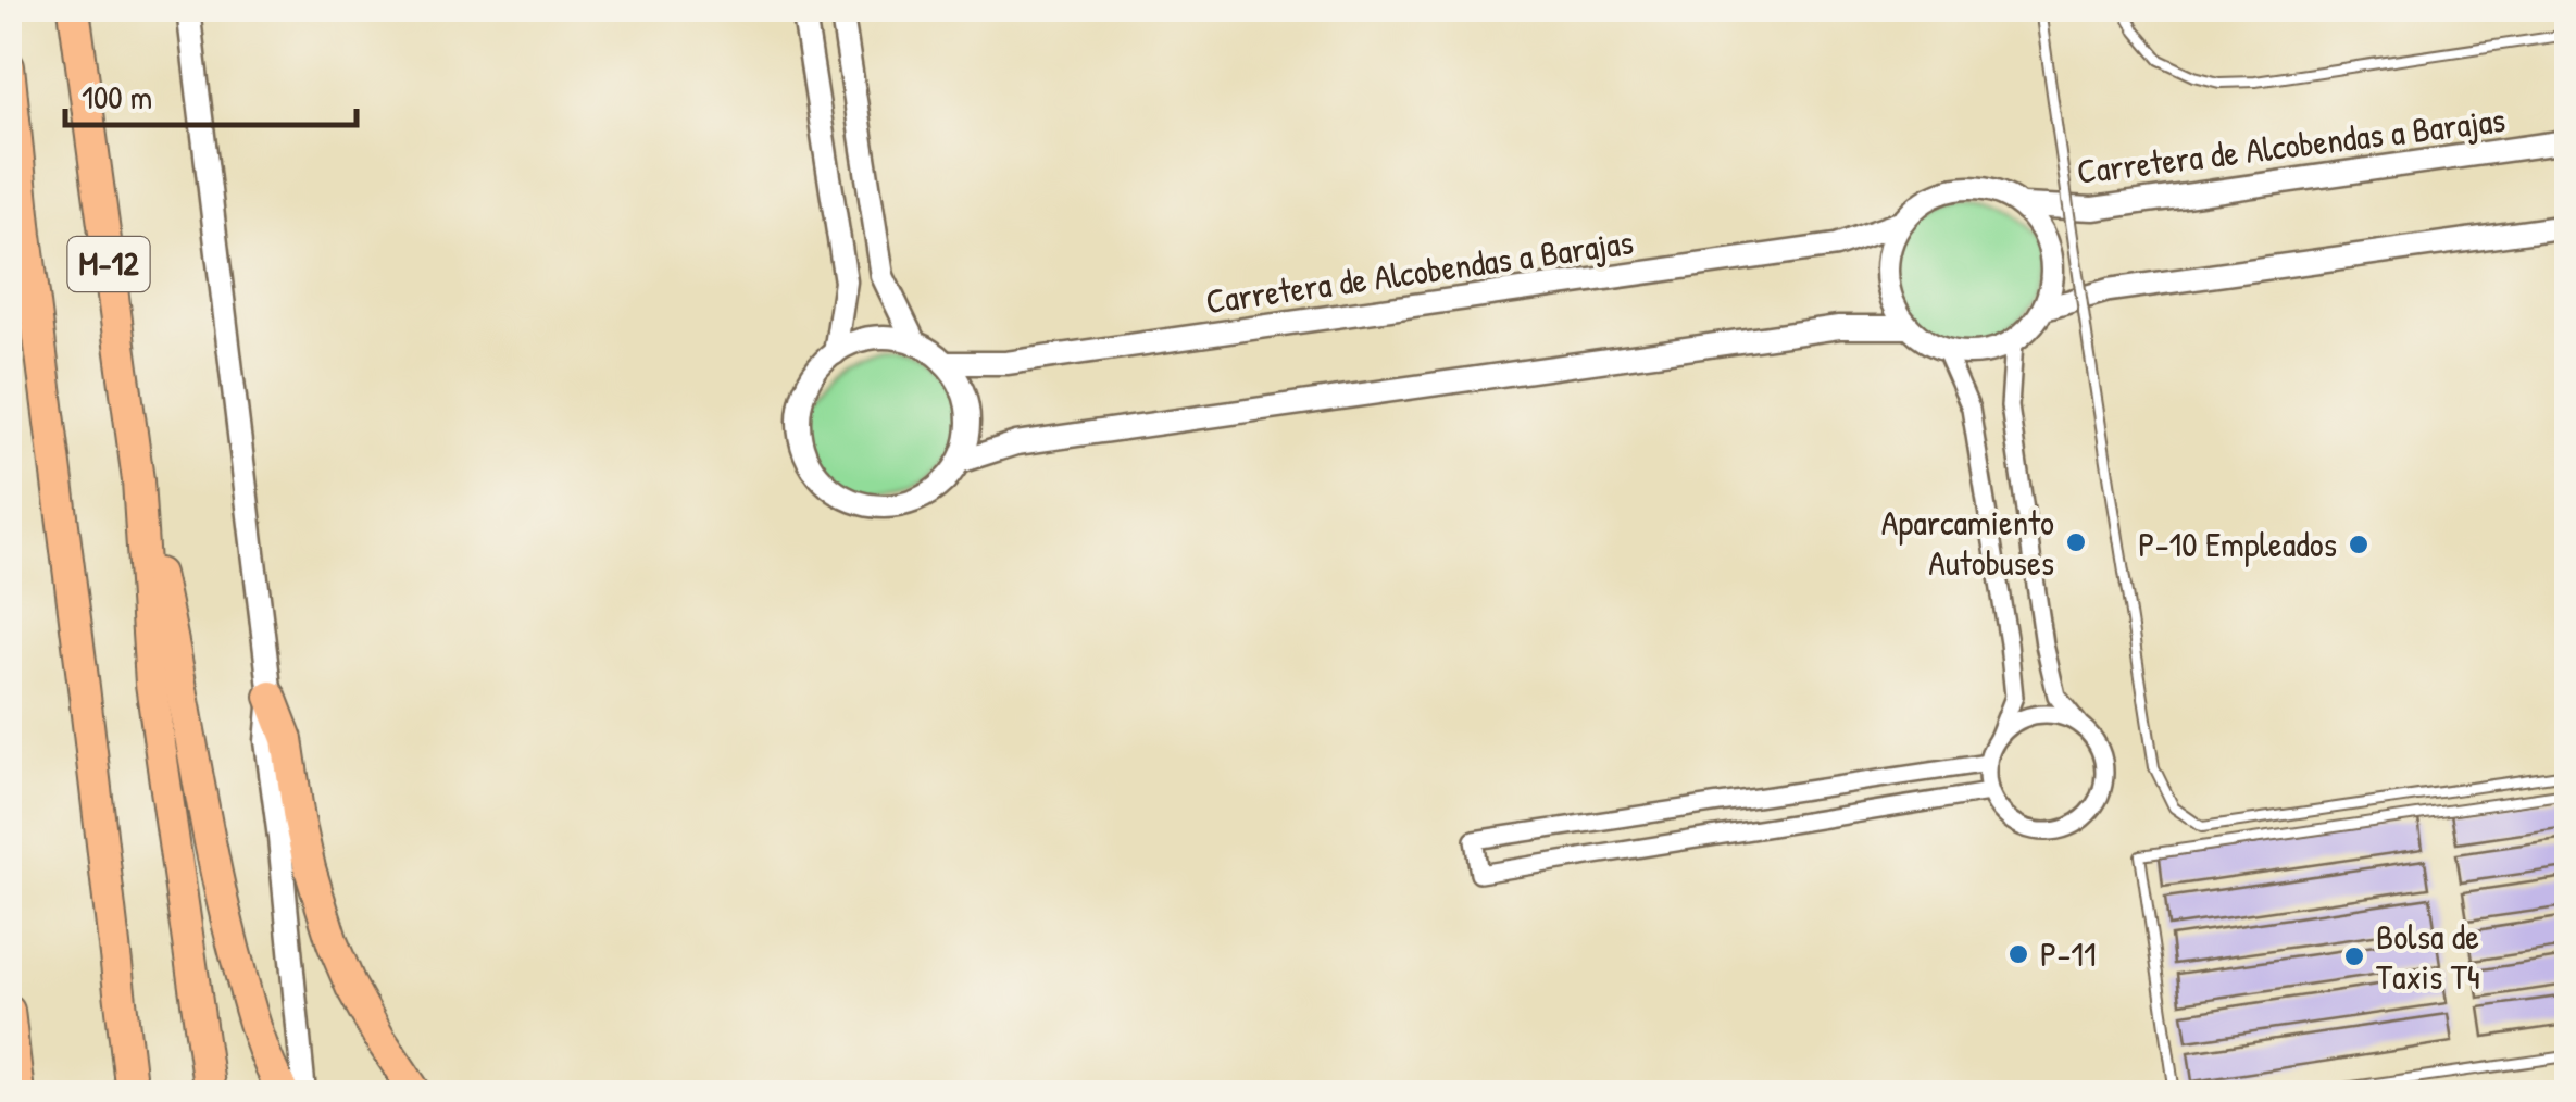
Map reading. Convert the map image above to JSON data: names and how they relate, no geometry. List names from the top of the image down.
{
  "streets": {
    "highway": ["M-12"],
    "street": ["Carretera de Alcobendas a Barajas"]
  },
  "places": [
    "Aparcamiento Autobuses",
    "P-10 Empleados",
    "P-11",
    "Bolsa de Taxis T4"
  ],
  "scale_bar": "100 m"
}
